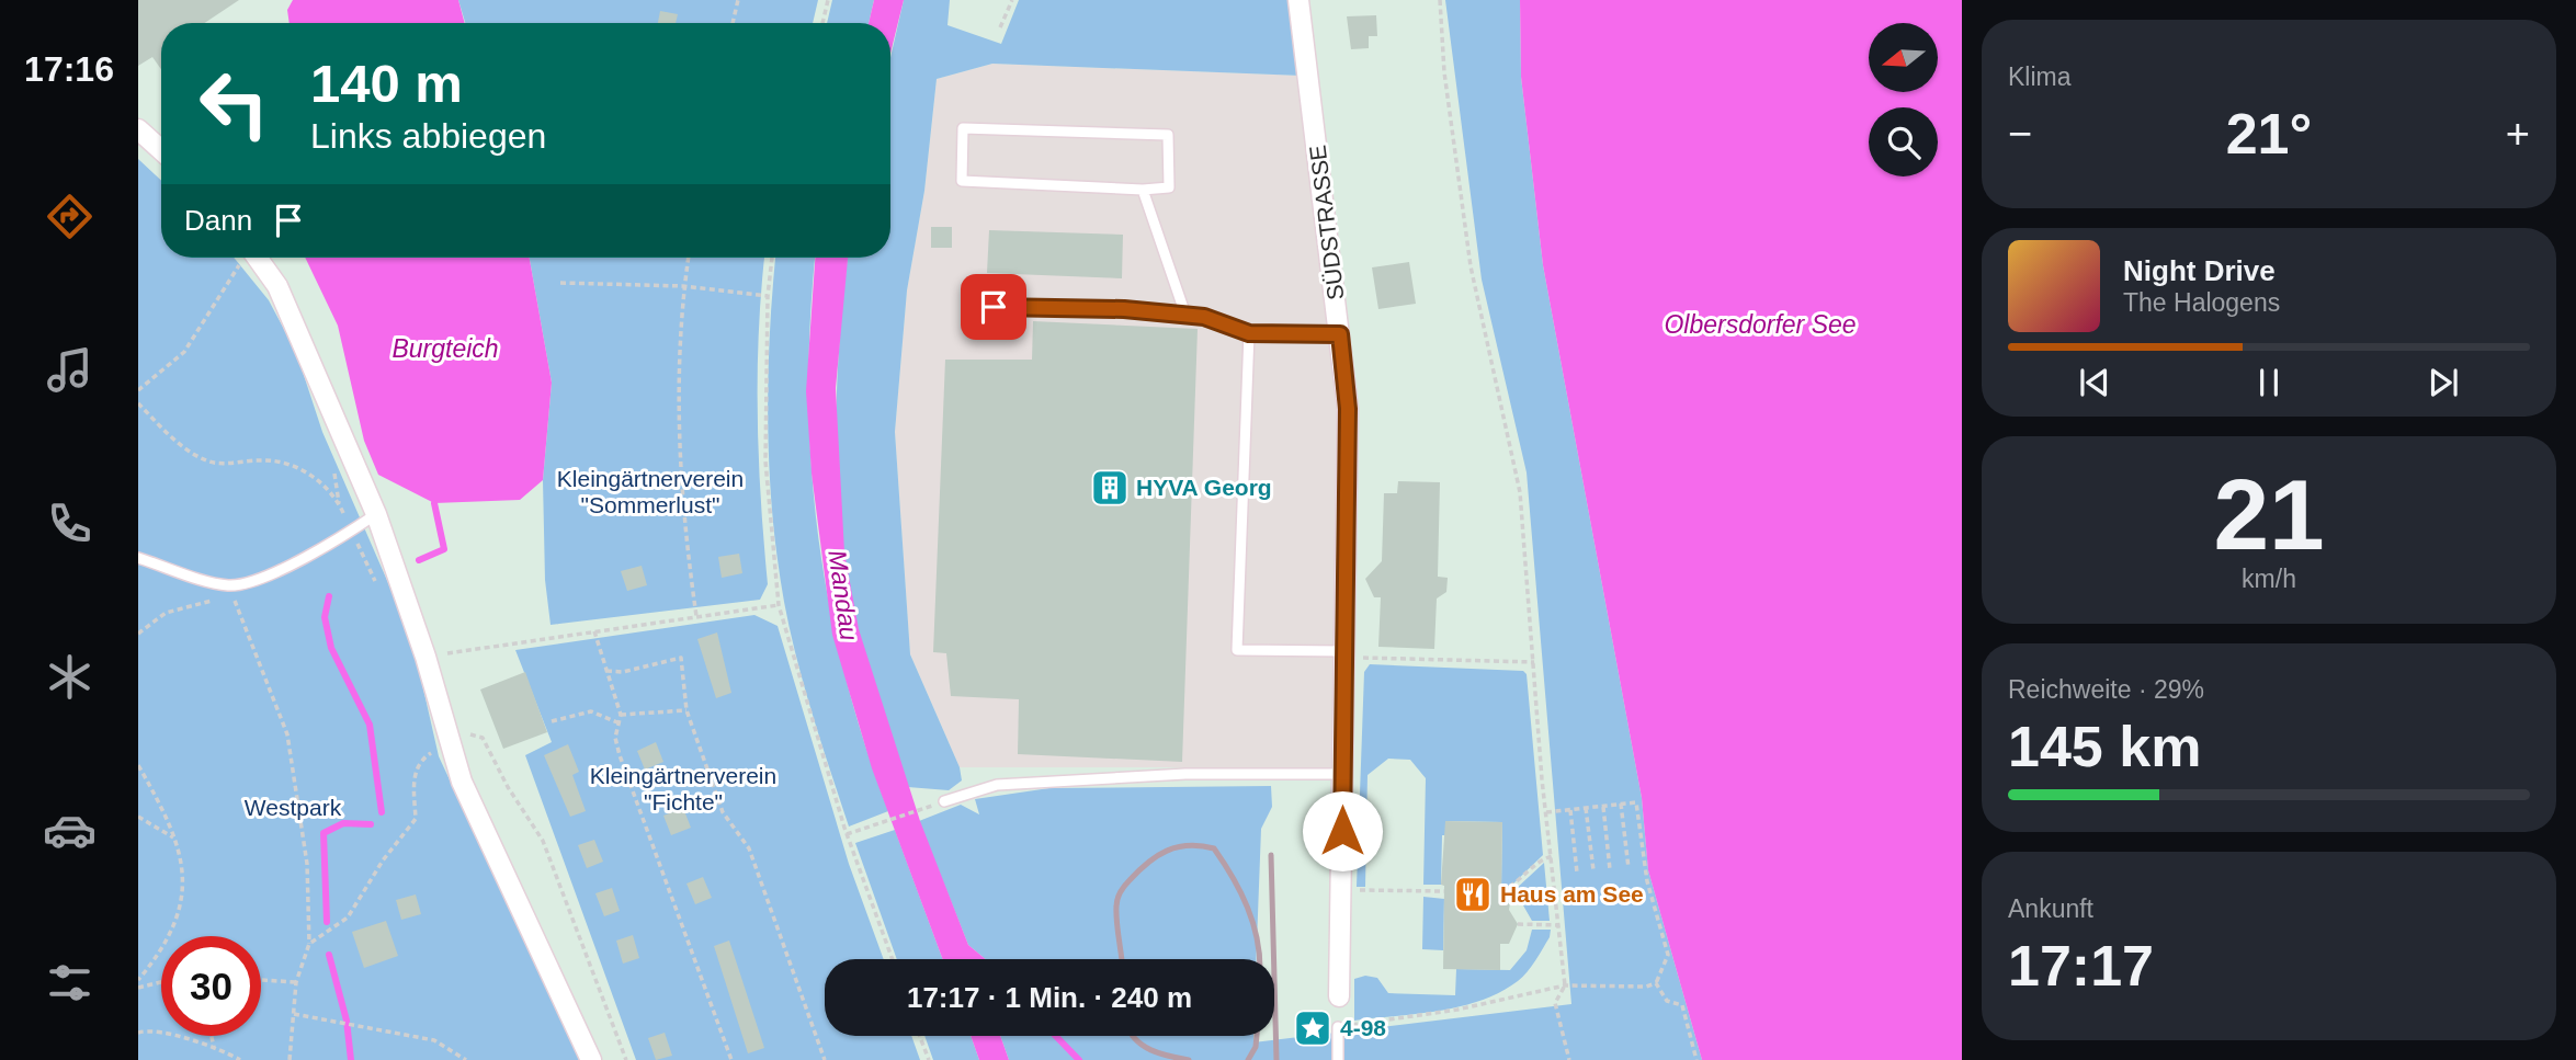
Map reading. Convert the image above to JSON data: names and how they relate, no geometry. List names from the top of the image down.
{
  "streets": {
    "street": ["SÜDSTRASSE"]
  },
  "water": ["Olbersdorfer See", "Burgteich", "Mandau"],
  "parks": ["Kleingärtnerverein \"Sommerlust\"", "Kleingärtnerverein \"Fichte\"", "Westpark"],
  "places": {
    "building": ["HYVA Georg"],
    "restaurant": ["Haus am See"],
    "place": ["4-98"]
  },
  "north": "left",
  "page": {
    "tabs": "17:16",
    "tile": [
      "Klima",
      ["21", "km/h"],
      ["Reichweite · 29%", "145 km"],
      ["Ankunft", "17:17"]
    ],
    "turn": ["140 m", "Links abbiegen"],
    "heat": ["−", "21°", "+"],
    "then": "Dann",
    "song": ["Night Drive", "The Halogens"],
    "limit": "30",
    "trip": "17:17 · 1 Min. · 240 m"
  }
}
